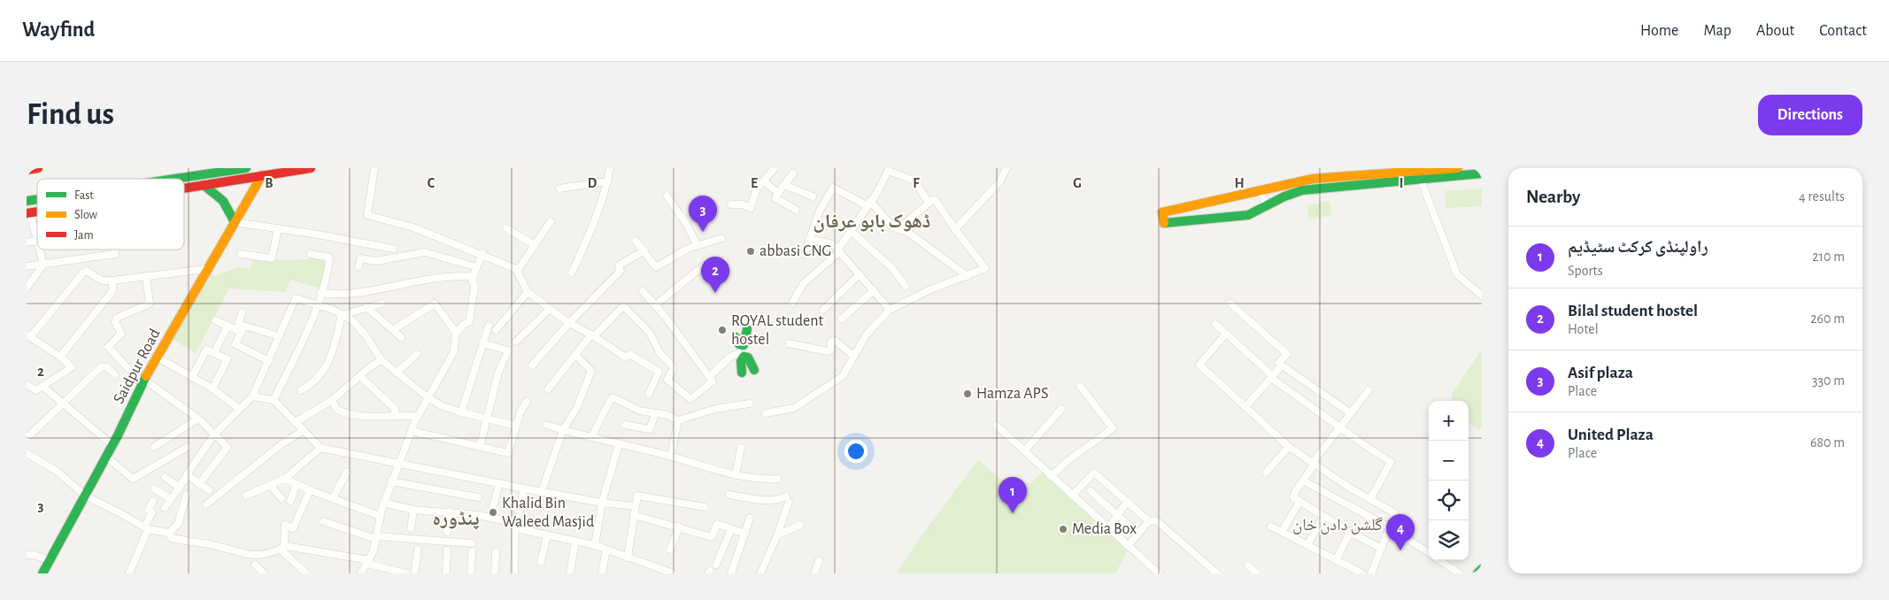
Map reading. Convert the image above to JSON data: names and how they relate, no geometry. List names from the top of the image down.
{
  "streets": {
    "main road": ["Saidpur Road"]
  },
  "districts": ["ڈھوک بابو عرفان", "پنڈورہ", "گلشن دادن خان"],
  "places": [
    "abbasi CNG",
    "ROYAL student hostel",
    "Hamza APS",
    "Khalid Bin Waleed Masjid",
    "Media Box"
  ],
  "legend": ["Fast", "Slow", "Jam"],
  "page": {
    "header": "Wayfind",
    "nav": [
      "Home",
      "Map",
      "About",
      "Contact"
    ],
    "buttons": "Directions",
    "title": "Find us",
    "heading": ["Nearby", "4 results"],
    "pins": [
      "3",
      "2",
      "1",
      "4"
    ],
    "list": [
      {
        "mark": "1",
        "name": "راولپنڈی کرکٹ سٹیڈیم",
        "note": "Sports",
        "value": "210 m"
      },
      {
        "mark": "2",
        "name": "Bilal student hostel",
        "note": "Hotel",
        "value": "260 m"
      },
      {
        "mark": "3",
        "name": "Asif plaza",
        "note": "Place",
        "value": "330 m"
      },
      {
        "mark": "4",
        "name": "United Plaza",
        "note": "Place",
        "value": "680 m"
      }
    ],
    "map_buttons": ["+", "−"]
  },
  "grid": {
    "columns": [
      "B",
      "C",
      "D",
      "E",
      "F",
      "G",
      "H",
      "I"
    ],
    "rows": ["2", "3"]
  }
}
